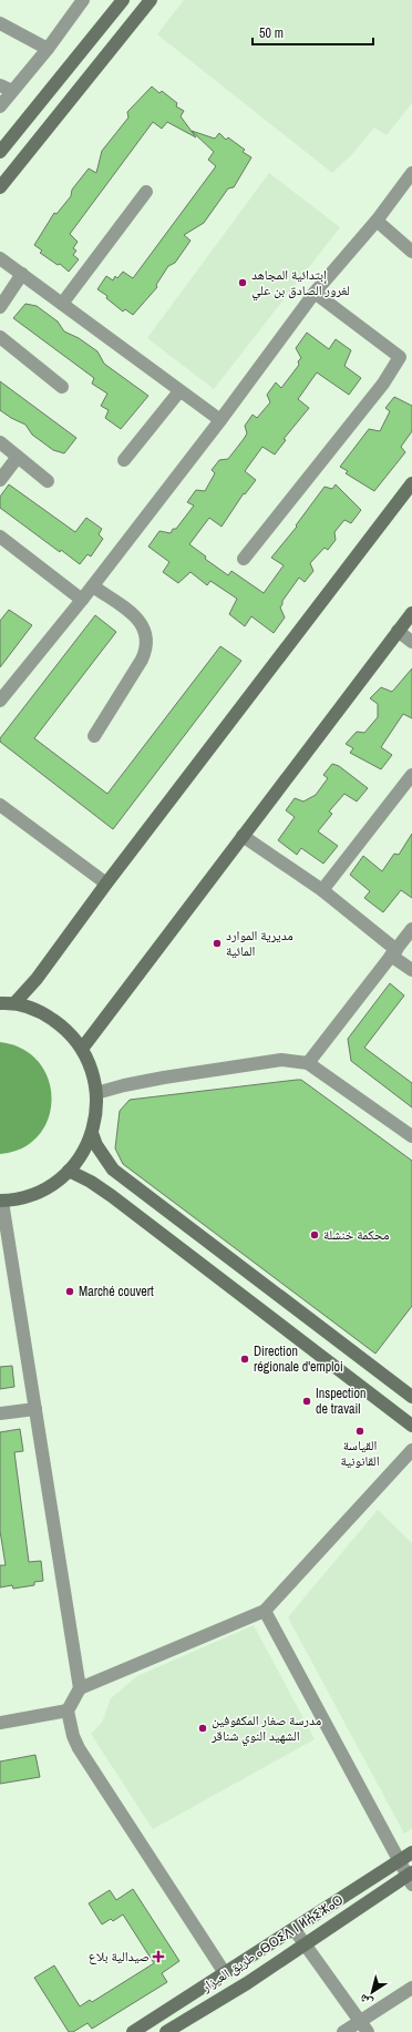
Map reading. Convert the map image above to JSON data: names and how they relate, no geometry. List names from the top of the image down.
{
  "streets": {
    "main road": ["طريق العيزار ⴰⴱⵔⵉⴷ ⵏ ⵍⵄⵉⵣⴰⵔ"]
  },
  "places": {
    "other": [
      "إبتدائية المجاهد لغرور الصادق بن علي",
      "مديرية الموارد المائية",
      "محكمة خنشلة",
      "Marché couvert",
      "Direction régionale d'emploi",
      "Inspection de travail",
      "القياسة القانونية",
      "مدرسة صغار المكفوفين الشهيد النوي شناقر"
    ],
    "health": ["صيدالية بلاع"]
  },
  "scale_bar": "50 m",
  "north": "bottom left"
}
